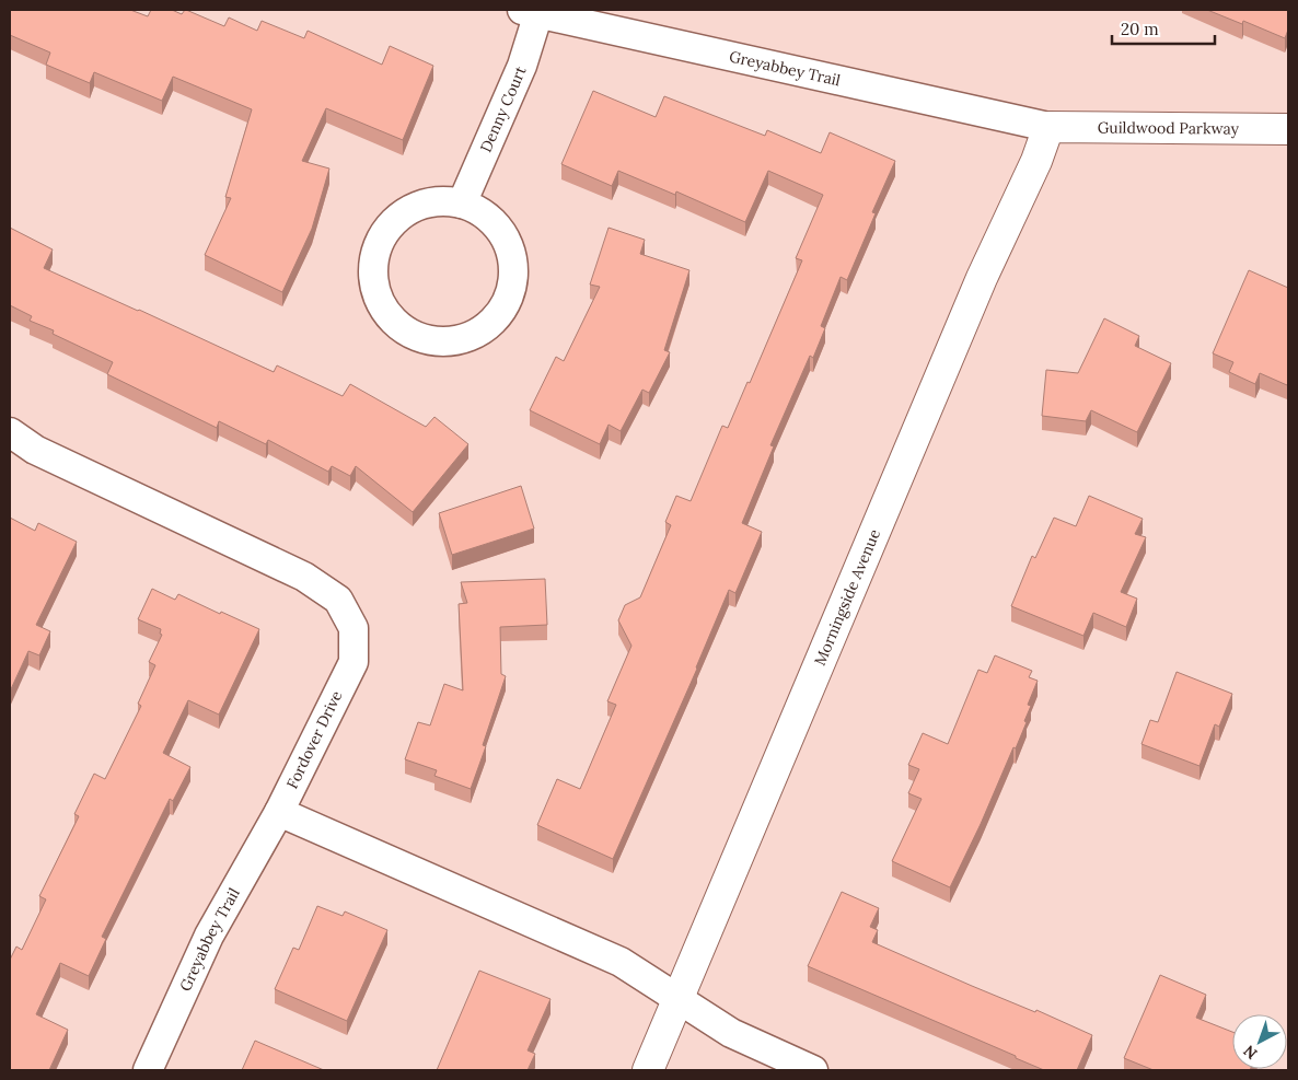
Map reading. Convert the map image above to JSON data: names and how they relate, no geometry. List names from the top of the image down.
{
  "streets": {
    "main road": ["Guildwood Parkway", "Morningside Avenue"],
    "street": ["Greyabbey Trail", "Denny Court", "Fordover Drive"]
  },
  "crossings": [
    ["Greyabbey Trail", "Denny Court"],
    ["Greyabbey Trail", "Guildwood Parkway"],
    ["Greyabbey Trail", "Morningside Avenue"],
    ["Greyabbey Trail", "Fordover Drive"],
    ["Guildwood Parkway", "Morningside Avenue"]
  ],
  "scale_bar": "20 m",
  "north": "bottom left"
}
